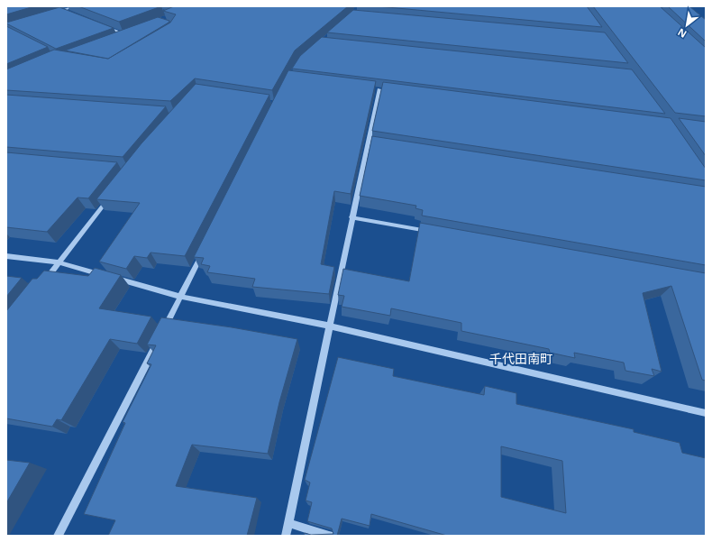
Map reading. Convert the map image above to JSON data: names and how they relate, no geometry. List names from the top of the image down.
{
  "districts": ["千代田南町"],
  "north": "bottom left"
}
